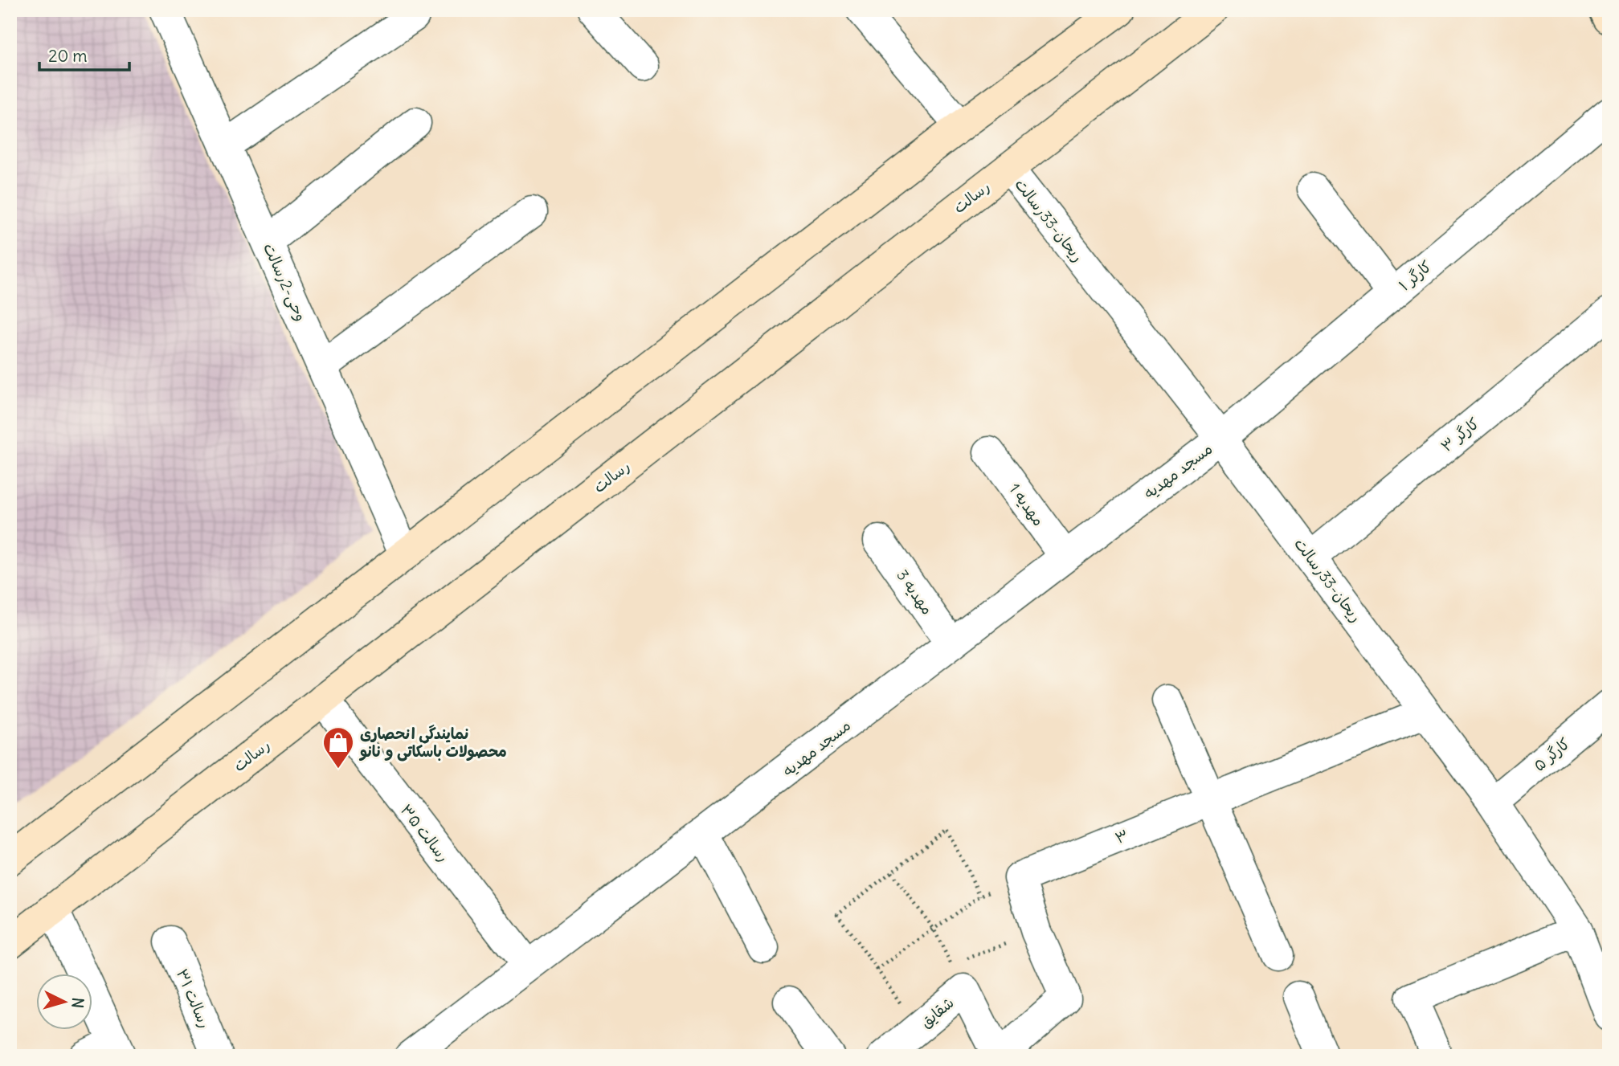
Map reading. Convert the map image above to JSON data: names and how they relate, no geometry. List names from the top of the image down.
{
  "streets": {
    "main road": ["رسالت"],
    "street": [
      "ریحان-33رسالت",
      "کارگر ۱",
      "وحی-2رسالت",
      "کارگر ۳",
      "مسجد مهدیه",
      "مهدیه 1",
      "مهدیه 3",
      "کارگر ۵",
      "رسالت ۳۵",
      "۳",
      "رسالت ۳۱",
      "شقایق"
    ]
  },
  "crossings": [
    ["رسالت", "ریحان-33رسالت"],
    ["رسالت", "رسالت ۳۵"],
    ["ریحان-33رسالت", "کارگر ۱"],
    ["ریحان-33رسالت", "کارگر ۳"],
    ["ریحان-33رسالت", "مسجد مهدیه"],
    ["ریحان-33رسالت", "کارگر ۵"],
    ["ریحان-33رسالت", "۳"],
    ["کارگر ۱", "مسجد مهدیه"],
    ["مسجد مهدیه", "مهدیه 1"],
    ["مسجد مهدیه", "مهدیه 3"],
    ["مسجد مهدیه", "رسالت ۳۵"]
  ],
  "places": {
    "shop": ["نمایندگی انحصاری محصولات باسکاتی و نانو"]
  },
  "scale_bar": "20 m",
  "north": "right"
}
